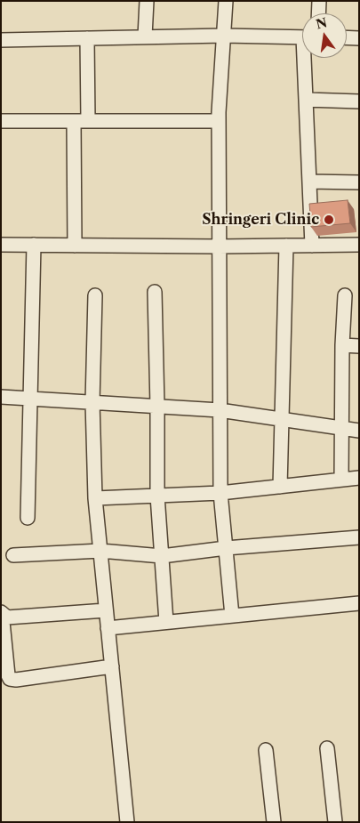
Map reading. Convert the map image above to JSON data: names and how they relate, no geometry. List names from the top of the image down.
{
  "places": ["Shringeri Clinic"],
  "north": "top"
}
